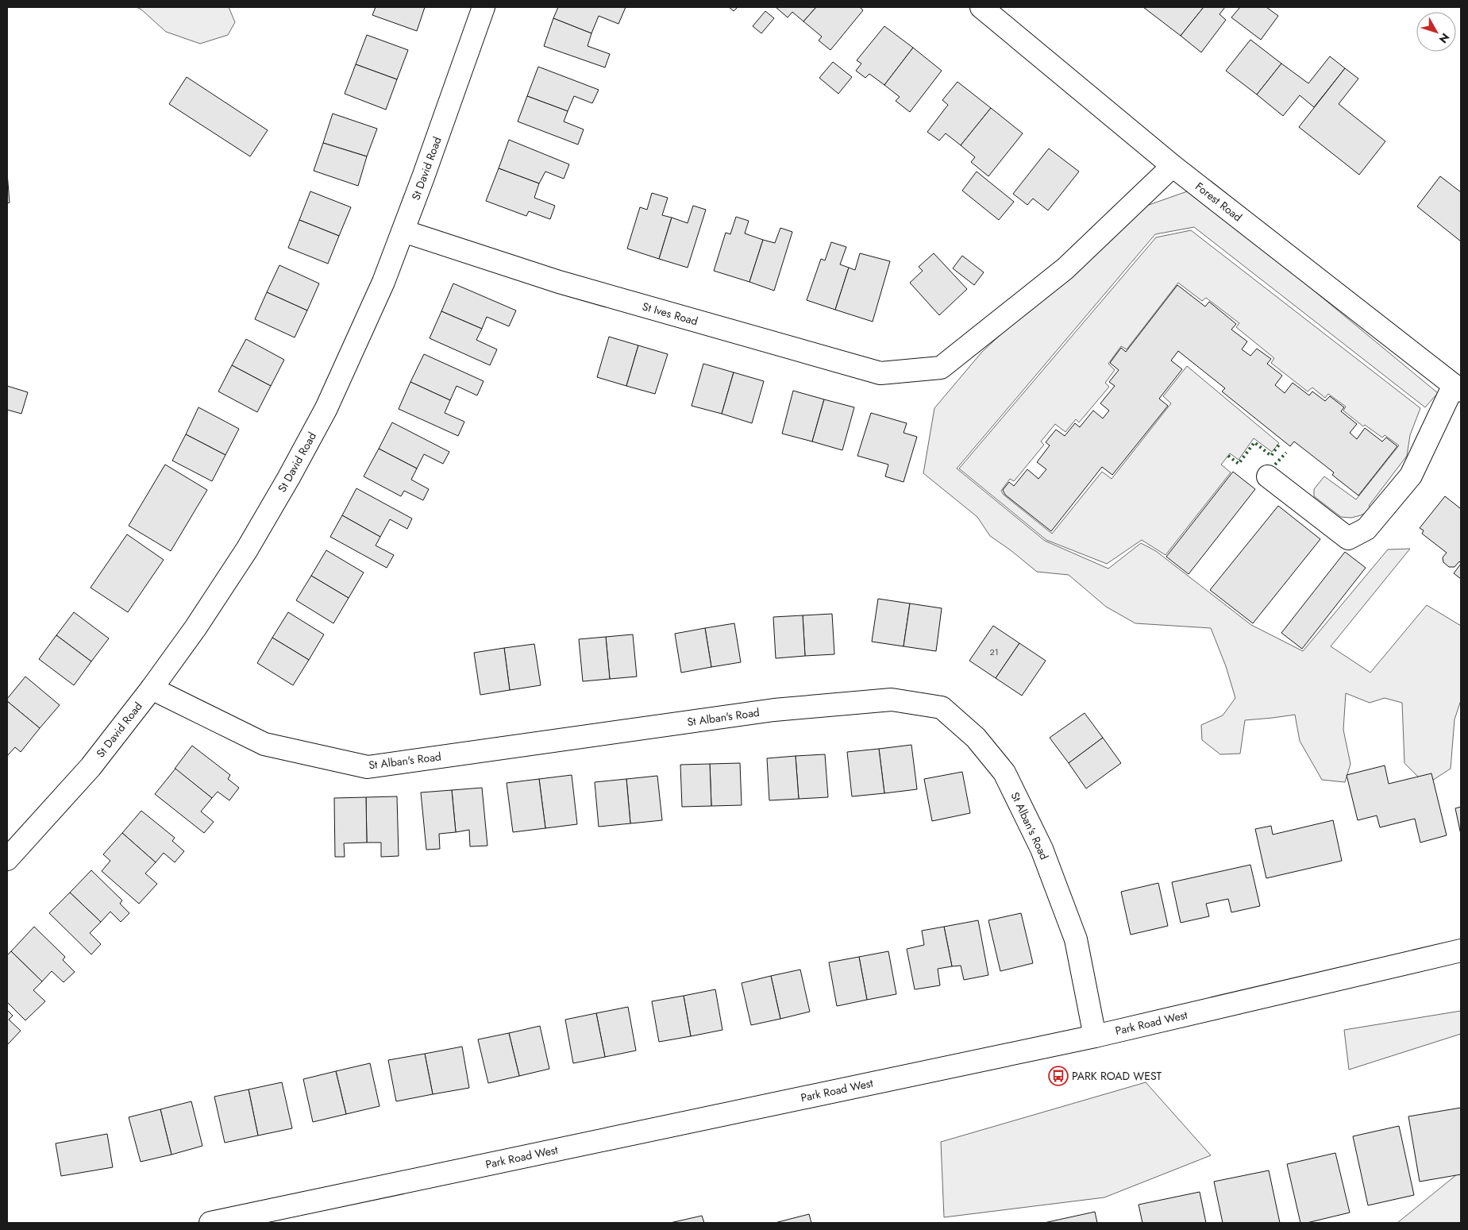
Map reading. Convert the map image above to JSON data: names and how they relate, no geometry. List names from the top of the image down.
{
  "streets": {
    "street": [
      "St David Road",
      "Forest Road",
      "St Ives Road",
      "St Alban's Road",
      "Park Road West"
    ]
  },
  "crossings": [
    ["St David Road", "St Ives Road"],
    ["St David Road", "St Alban's Road"],
    ["Forest Road", "St Ives Road"],
    ["St Alban's Road", "Park Road West"]
  ],
  "places": {
    "bus stop": ["PARK ROAD WEST"]
  },
  "house_numbers": ["21"],
  "north": "bottom right"
}
